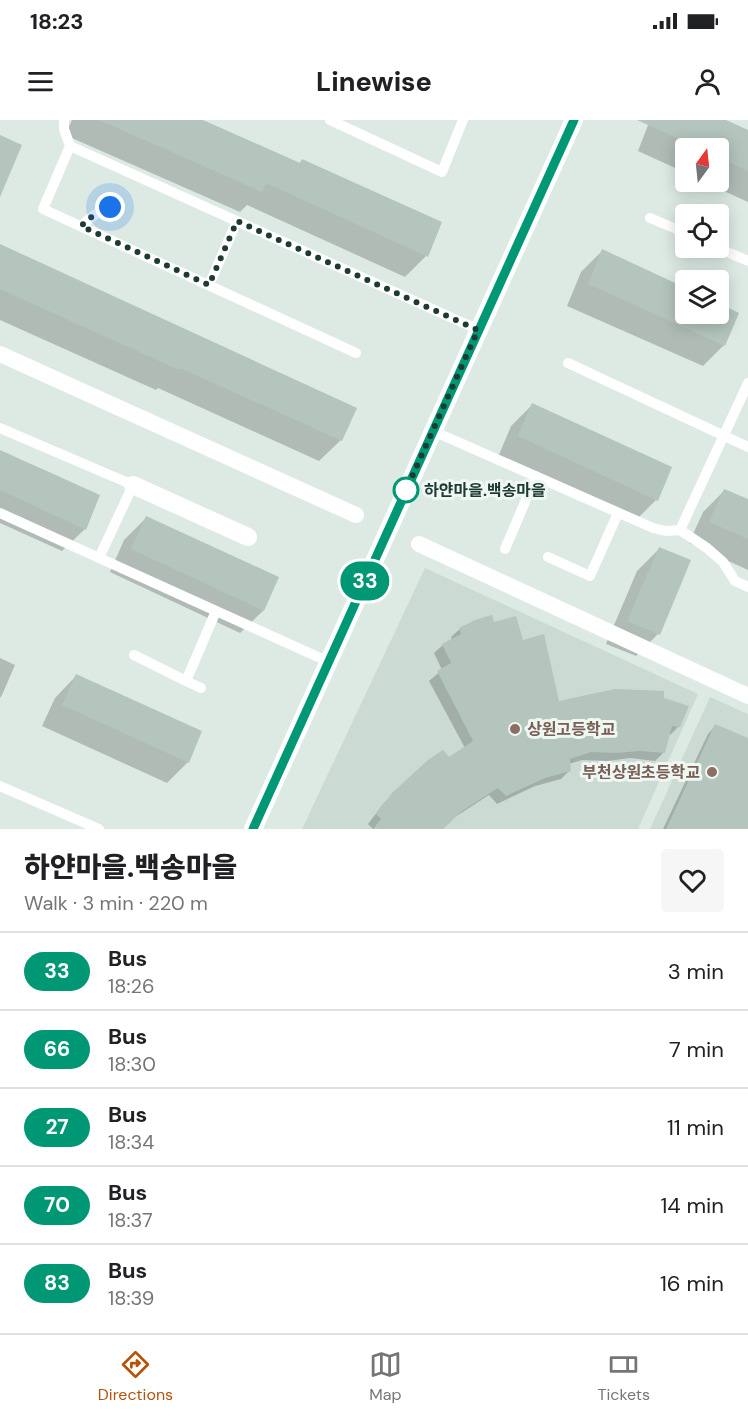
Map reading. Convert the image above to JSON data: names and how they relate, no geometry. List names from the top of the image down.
{
  "places": ["하얀마을.백송마을", "상원고등학교", "부천상원초등학교"],
  "lines": ["bus line 33"],
  "north": "top",
  "page": {
    "status": "18:23",
    "header": "Linewise",
    "on_map": "33",
    "heading": ["하얀마을.백송마을", "Walk · 3 min · 220 m"],
    "list": [
      {
        "mark": "33",
        "name": "Bus",
        "note": "18:26",
        "value": "3 min"
      },
      {
        "mark": "66",
        "name": "Bus",
        "note": "18:30",
        "value": "7 min"
      },
      {
        "mark": "27",
        "name": "Bus",
        "note": "18:34",
        "value": "11 min"
      },
      {
        "mark": "70",
        "name": "Bus",
        "note": "18:37",
        "value": "14 min"
      },
      {
        "mark": "83",
        "name": "Bus",
        "note": "18:39",
        "value": "16 min"
      }
    ],
    "tabs": ["Directions", "Map", "Tickets"]
  }
}
